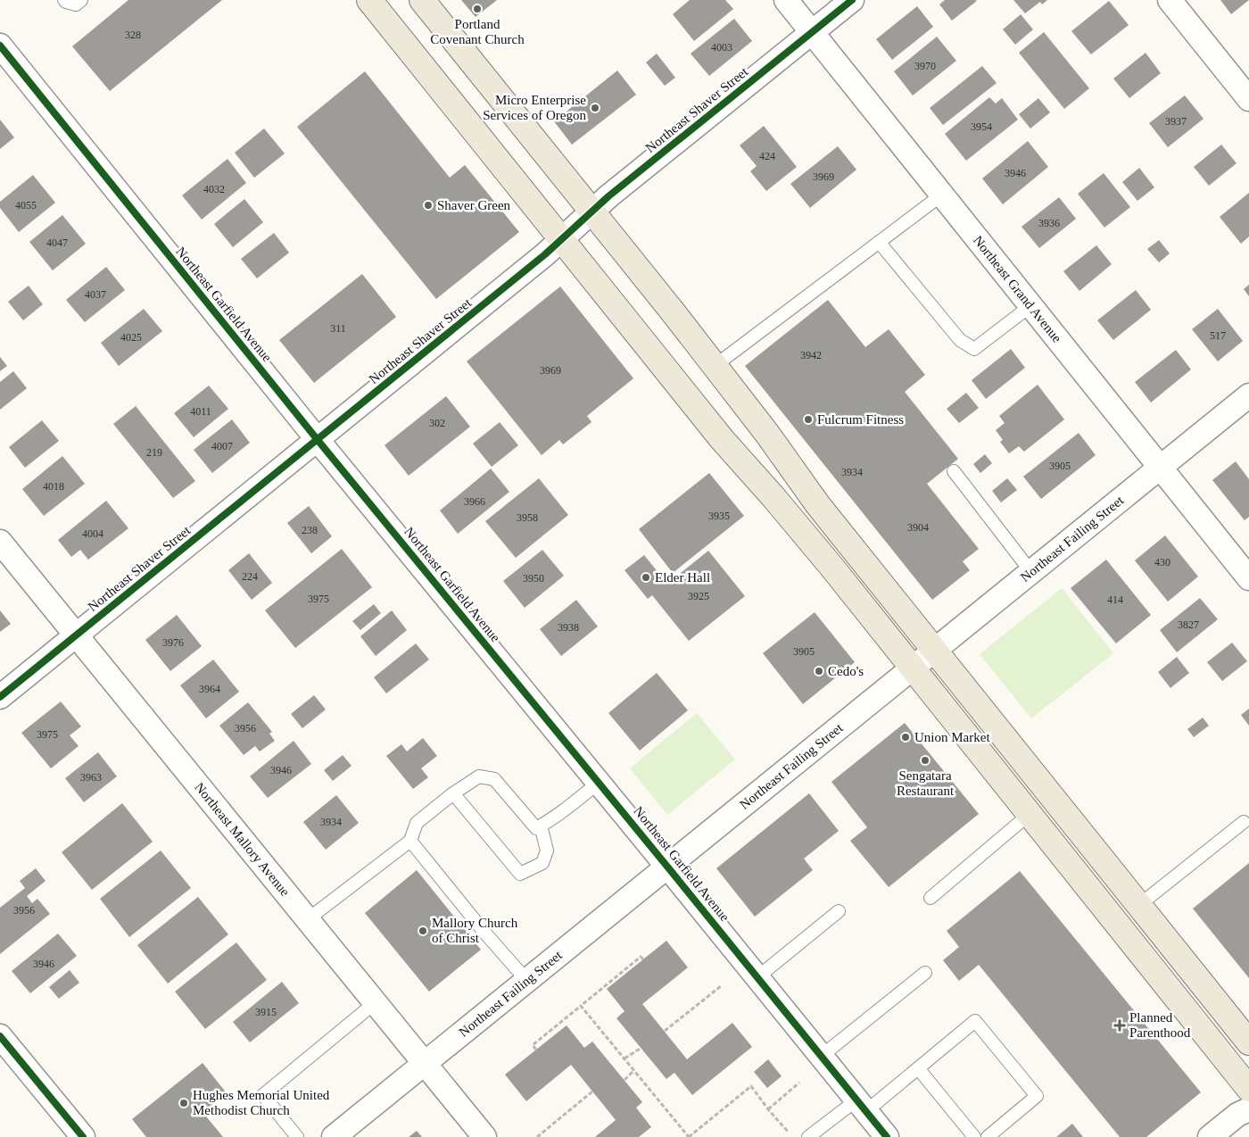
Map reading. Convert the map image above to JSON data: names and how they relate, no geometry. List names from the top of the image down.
{
  "streets": {
    "street": [
      "Northeast Shaver Street",
      "Northeast Grand Avenue",
      "Northeast Garfield Avenue",
      "Northeast Failing Street",
      "Northeast Mallory Avenue"
    ]
  },
  "crossings": [
    ["Northeast Shaver Street", "Northeast Grand Avenue"],
    ["Northeast Shaver Street", "Northeast Garfield Avenue"],
    ["Northeast Shaver Street", "Northeast Mallory Avenue"],
    ["Northeast Grand Avenue", "Northeast Failing Street"],
    ["Northeast Garfield Avenue", "Northeast Failing Street"],
    ["Northeast Failing Street", "Northeast Mallory Avenue"]
  ],
  "places": {
    "other": [
      "Portland Covenant Church",
      "Micro Enterprise Services of Oregon",
      "Shaver Green",
      "Fulcrum Fitness",
      "Elder Hall",
      "Cedo's",
      "Union Market",
      "Sengatara Restaurant",
      "Mallory Church of Christ",
      "Hughes Memorial United Methodist Church"
    ],
    "health": ["Planned Parenthood"]
  },
  "house_numbers": [
    "328",
    "4003",
    "3970",
    "3937",
    "3954",
    "424",
    "3946",
    "3969",
    "4032",
    "4055",
    "3936",
    "4047",
    "4037",
    "311",
    "517",
    "4025",
    "3942",
    "3969",
    "4011",
    "302",
    "4007",
    "219",
    "3905",
    "3934",
    "4018",
    "3966",
    "3935",
    "3958",
    "3904",
    "238",
    "4004",
    "430",
    "224",
    "3950",
    "3925",
    "3975",
    "414",
    "3827",
    "3938",
    "3976",
    "3905",
    "3964",
    "3956",
    "3975",
    "3946",
    "3963",
    "3934",
    "3956",
    "3946",
    "3915"
  ]
}
